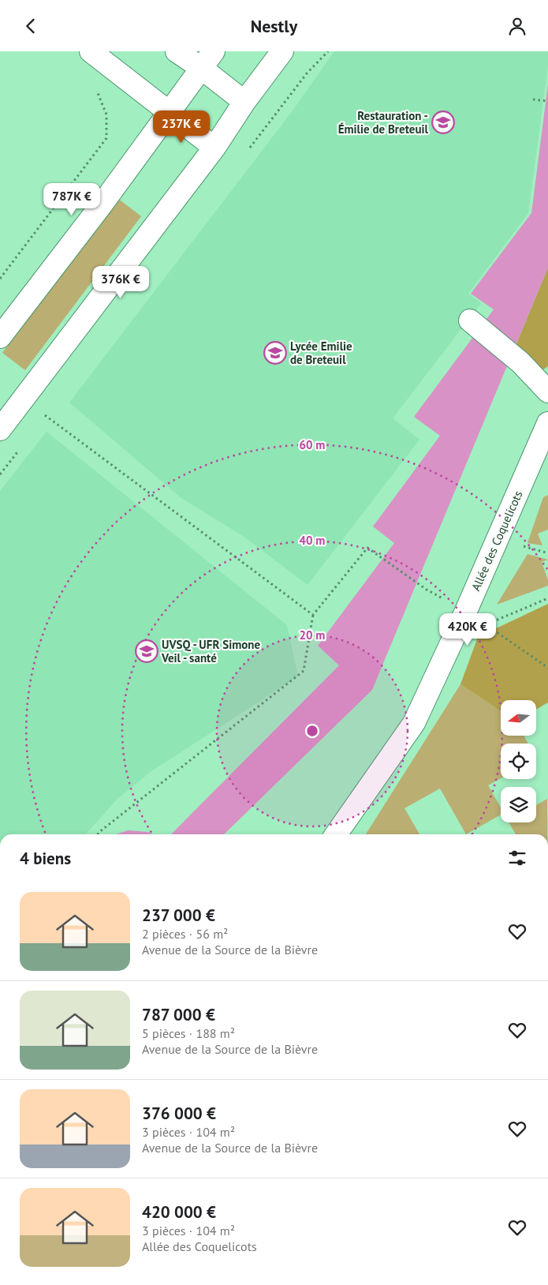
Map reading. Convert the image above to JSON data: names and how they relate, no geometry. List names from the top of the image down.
{
  "streets": {
    "main road": ["Allée des Coquelicots"]
  },
  "places": {
    "school or university": ["Restauration - Émilie de Breteuil", "Lycée Emilie de Breteuil", "UVSQ - UFR Simone Veil - santé"]
  },
  "north": "left",
  "page": {
    "header": "Nestly",
    "price": [
      "237K €",
      "787K €",
      "376K €",
      "420K €"
    ],
    "heading": "4 biens",
    "list": [
      {
        "name": "237 000 €",
        "note": "2 pièces · 56 m² · Avenue de la Source de la Bièvre"
      },
      {
        "name": "787 000 €",
        "note": "5 pièces · 188 m² · Avenue de la Source de la Bièvre"
      },
      {
        "name": "376 000 €",
        "note": "3 pièces · 104 m² · Avenue de la Source de la Bièvre"
      },
      {
        "name": "420 000 €",
        "note": "3 pièces · 104 m² · Allée des Coquelicots"
      }
    ]
  },
  "rings": ["60 m", "40 m", "20 m"]
}
